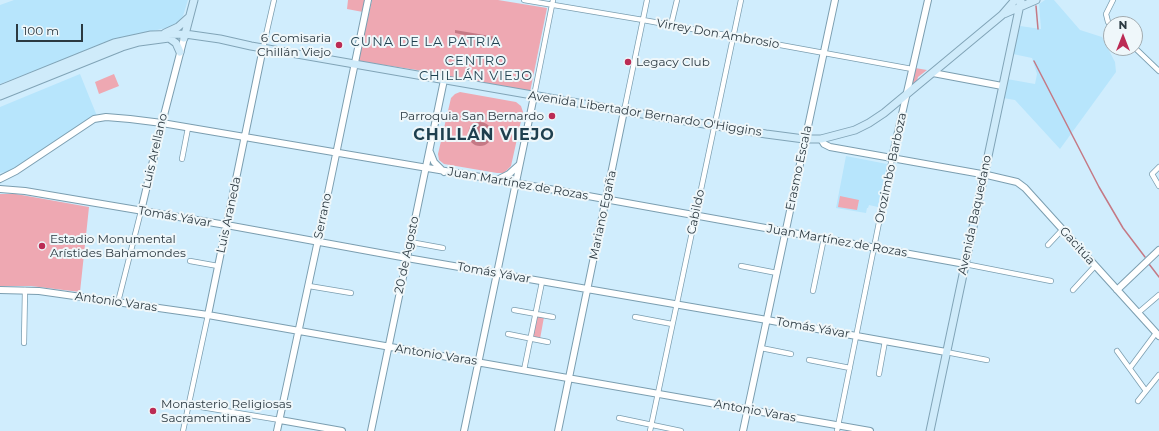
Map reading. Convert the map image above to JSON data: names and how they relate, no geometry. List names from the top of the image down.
{
  "streets": {
    "main road": ["Avenida Libertador Bernardo O'Higgins", "Luis Arellano", "Avenida Baquedano"],
    "street": [
      "Virrey Don Ambrosio",
      "Erasmo Escala",
      "Orozimbo Barboza",
      "Juan Martínez de Rozas",
      "Cabildo",
      "Luis Araneda",
      "Mariano Egaña",
      "Serrano",
      "Tomás Yávar",
      "Gacitúa",
      "20 de Agosto",
      "Antonio Varas"
    ]
  },
  "crossings": [
    ["Virrey Don Ambrosio", "Erasmo Escala"],
    ["Virrey Don Ambrosio", "Orozimbo Barboza"],
    ["Virrey Don Ambrosio", "Cabildo"],
    ["Virrey Don Ambrosio", "Mariano Egaña"],
    ["Avenida Libertador Bernardo O'Higgins", "Luis Arellano"],
    ["Avenida Libertador Bernardo O'Higgins", "Erasmo Escala"],
    ["Avenida Libertador Bernardo O'Higgins", "Orozimbo Barboza"],
    ["Avenida Libertador Bernardo O'Higgins", "Cabildo"],
    ["Avenida Libertador Bernardo O'Higgins", "Luis Araneda"],
    ["Avenida Libertador Bernardo O'Higgins", "Mariano Egaña"],
    ["Avenida Libertador Bernardo O'Higgins", "Avenida Baquedano"],
    ["Avenida Libertador Bernardo O'Higgins", "Serrano"],
    ["Avenida Libertador Bernardo O'Higgins", "Gacitúa"],
    ["Avenida Libertador Bernardo O'Higgins", "20 de Agosto"],
    ["Luis Arellano", "Juan Martínez de Rozas"],
    ["Luis Arellano", "Tomás Yávar"],
    ["Luis Arellano", "Antonio Varas"],
    ["Erasmo Escala", "Juan Martínez de Rozas"],
    ["Erasmo Escala", "Tomás Yávar"],
    ["Erasmo Escala", "Antonio Varas"],
    ["Orozimbo Barboza", "Juan Martínez de Rozas"],
    ["Orozimbo Barboza", "Tomás Yávar"],
    ["Orozimbo Barboza", "Gacitúa"],
    ["Orozimbo Barboza", "Antonio Varas"],
    ["Juan Martínez de Rozas", "Cabildo"],
    ["Juan Martínez de Rozas", "Luis Araneda"],
    ["Juan Martínez de Rozas", "Mariano Egaña"],
    ["Juan Martínez de Rozas", "Avenida Baquedano"],
    ["Juan Martínez de Rozas", "Serrano"],
    ["Juan Martínez de Rozas", "20 de Agosto"],
    ["Cabildo", "Tomás Yávar"],
    ["Cabildo", "Antonio Varas"],
    ["Luis Araneda", "Tomás Yávar"],
    ["Luis Araneda", "Antonio Varas"],
    ["Mariano Egaña", "Tomás Yávar"],
    ["Mariano Egaña", "Antonio Varas"],
    ["Avenida Baquedano", "Tomás Yávar"],
    ["Avenida Baquedano", "Gacitúa"],
    ["Serrano", "Tomás Yávar"],
    ["Serrano", "Antonio Varas"],
    ["Tomás Yávar", "20 de Agosto"],
    ["20 de Agosto", "Antonio Varas"]
  ],
  "districts": ["CUNA DE LA PATRIA", "CENTRO CHILLÁN VIEJO", "CHILLÁN VIEJO"],
  "places": [
    "6 Comisaria Chillán Viejo",
    "Legacy Club",
    "Parroquia San Bernardo",
    "Estadio Monumental Arístides Bahamondes",
    "Monasterio Religiosas Sacramentinas"
  ],
  "scale_bar": "100 m",
  "north": "top"
}
